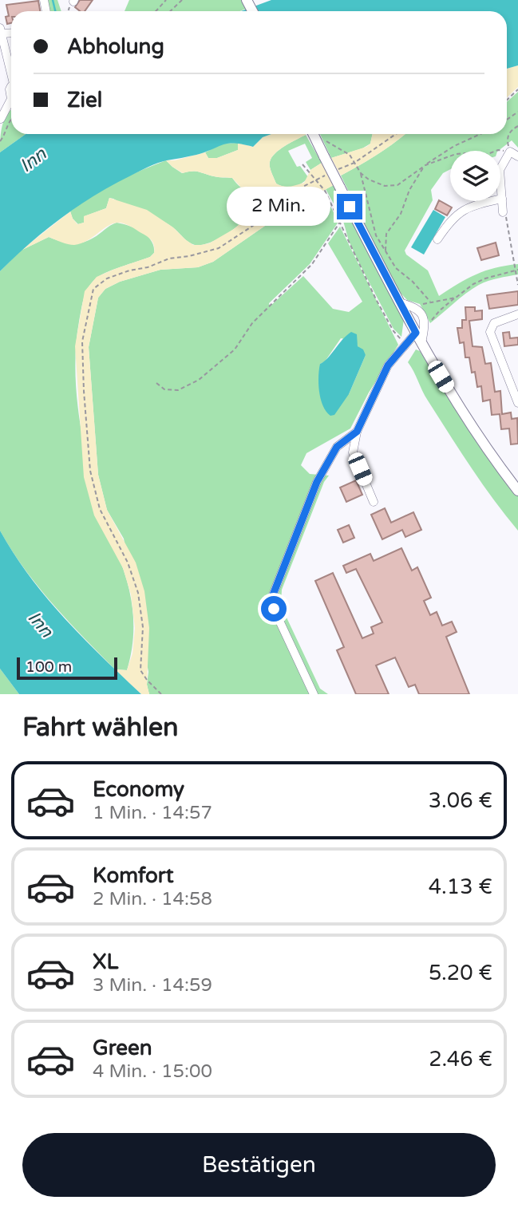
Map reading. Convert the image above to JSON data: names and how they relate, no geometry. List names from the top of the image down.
{
  "water": ["Inn"],
  "scale_bar": "100 m",
  "page": {
    "banner": ["Abholung", "Ziel"],
    "bubble": "2 Min.",
    "scale": "100 m",
    "heading": "Fahrt wählen",
    "list": [
      {
        "name": "Economy",
        "note": "1 Min. · 14:57",
        "value": "3.06 €"
      },
      {
        "name": "Komfort",
        "note": "2 Min. · 14:58",
        "value": "4.13 €"
      },
      {
        "name": "XL",
        "note": "3 Min. · 14:59",
        "value": "5.20 €"
      },
      {
        "name": "Green",
        "note": "4 Min. · 15:00",
        "value": "2.46 €"
      }
    ],
    "buttons": "Bestätigen"
  }
}
